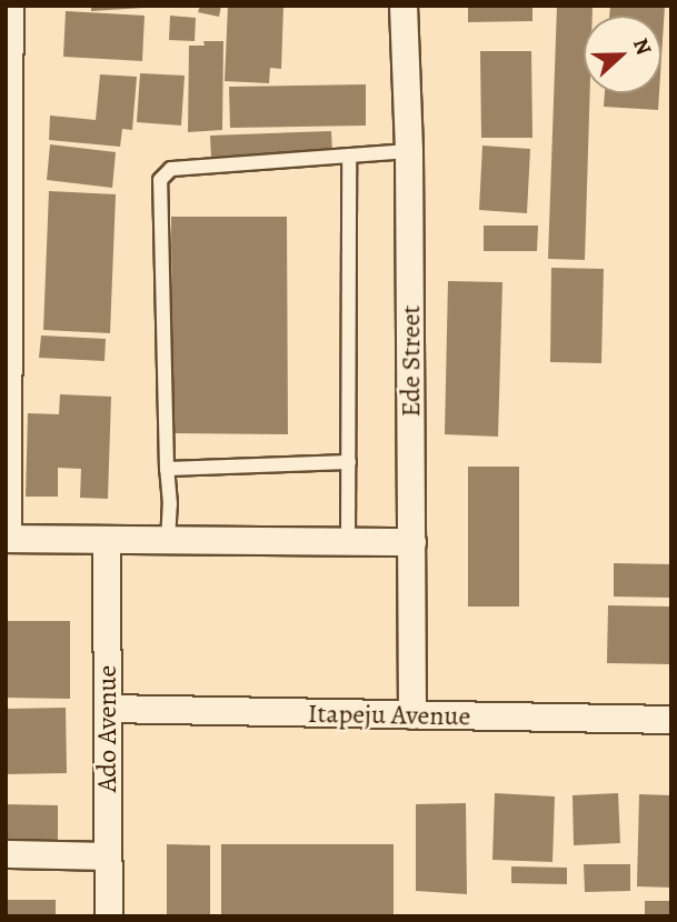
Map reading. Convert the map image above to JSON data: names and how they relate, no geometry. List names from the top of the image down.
{
  "streets": {
    "street": ["Ede Street", "Itapeju Avenue", "Ado Avenue"]
  },
  "crossings": [
    ["Ede Street", "Itapeju Avenue"],
    ["Itapeju Avenue", "Ado Avenue"]
  ],
  "north": "right"
}
